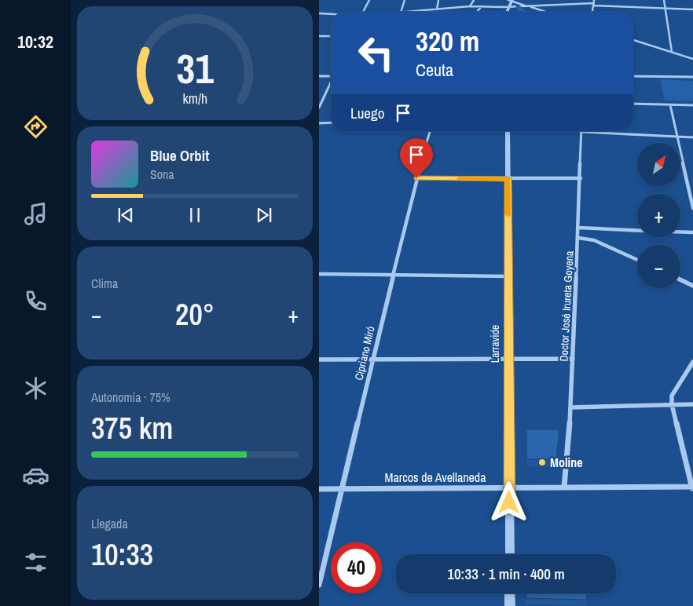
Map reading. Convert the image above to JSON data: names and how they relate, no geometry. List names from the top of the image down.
{
  "streets": {
    "street": [
      "Doctor José Irureta Goyena",
      "Larravide",
      "Cipriano Miró",
      "Marcos de Avellaneda"
    ]
  },
  "crossings": [
    ["Doctor José Irureta Goyena", "Marcos de Avellaneda"],
    ["Larravide", "Marcos de Avellaneda"],
    ["Cipriano Miró", "Marcos de Avellaneda"]
  ],
  "places": ["Moline"],
  "north": "top right",
  "page": {
    "tabs": "10:32",
    "turn": ["320 m", "Ceuta"],
    "then": "Luego",
    "song": ["Blue Orbit", "Sona"],
    "map_buttons": ["+", "−"],
    "tile": [
      "Clima",
      ["Autonomía · 75%", "375 km"],
      ["Llegada", "10:33"]
    ],
    "heat": ["−", "20°", "+"],
    "limit": "40",
    "trip": "10:33 · 1 min · 400 m",
    "gauge": ["31", "km/h"]
  }
}
